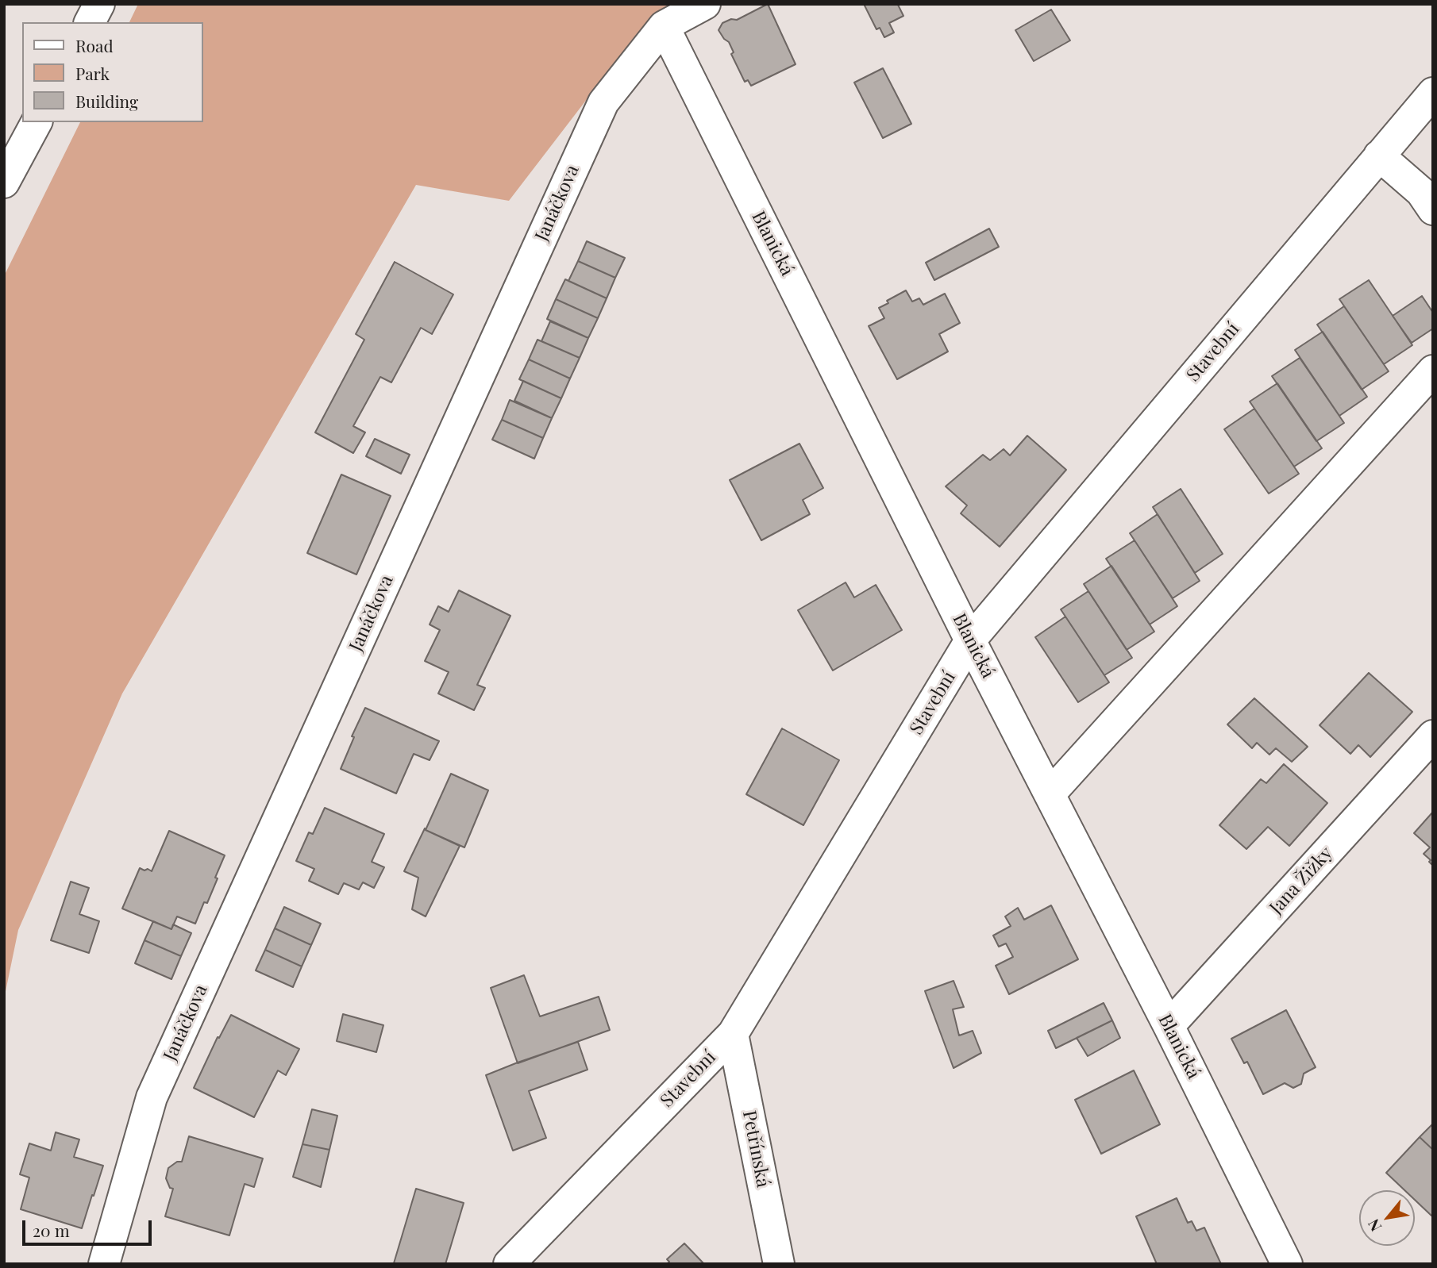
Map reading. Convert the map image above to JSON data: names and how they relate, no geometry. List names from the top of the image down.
{
  "streets": {
    "street": [
      "Janáčkova",
      "Blanická",
      "Stavební",
      "Jana Žižky",
      "Petřínská"
    ]
  },
  "crossings": [
    ["Janáčkova", "Blanická"],
    ["Blanická", "Stavební"],
    ["Blanická", "Jana Žižky"],
    ["Stavební", "Petřínská"]
  ],
  "legend": ["Road", "Park", "Building"],
  "scale_bar": "20 m",
  "north": "bottom left"
}
